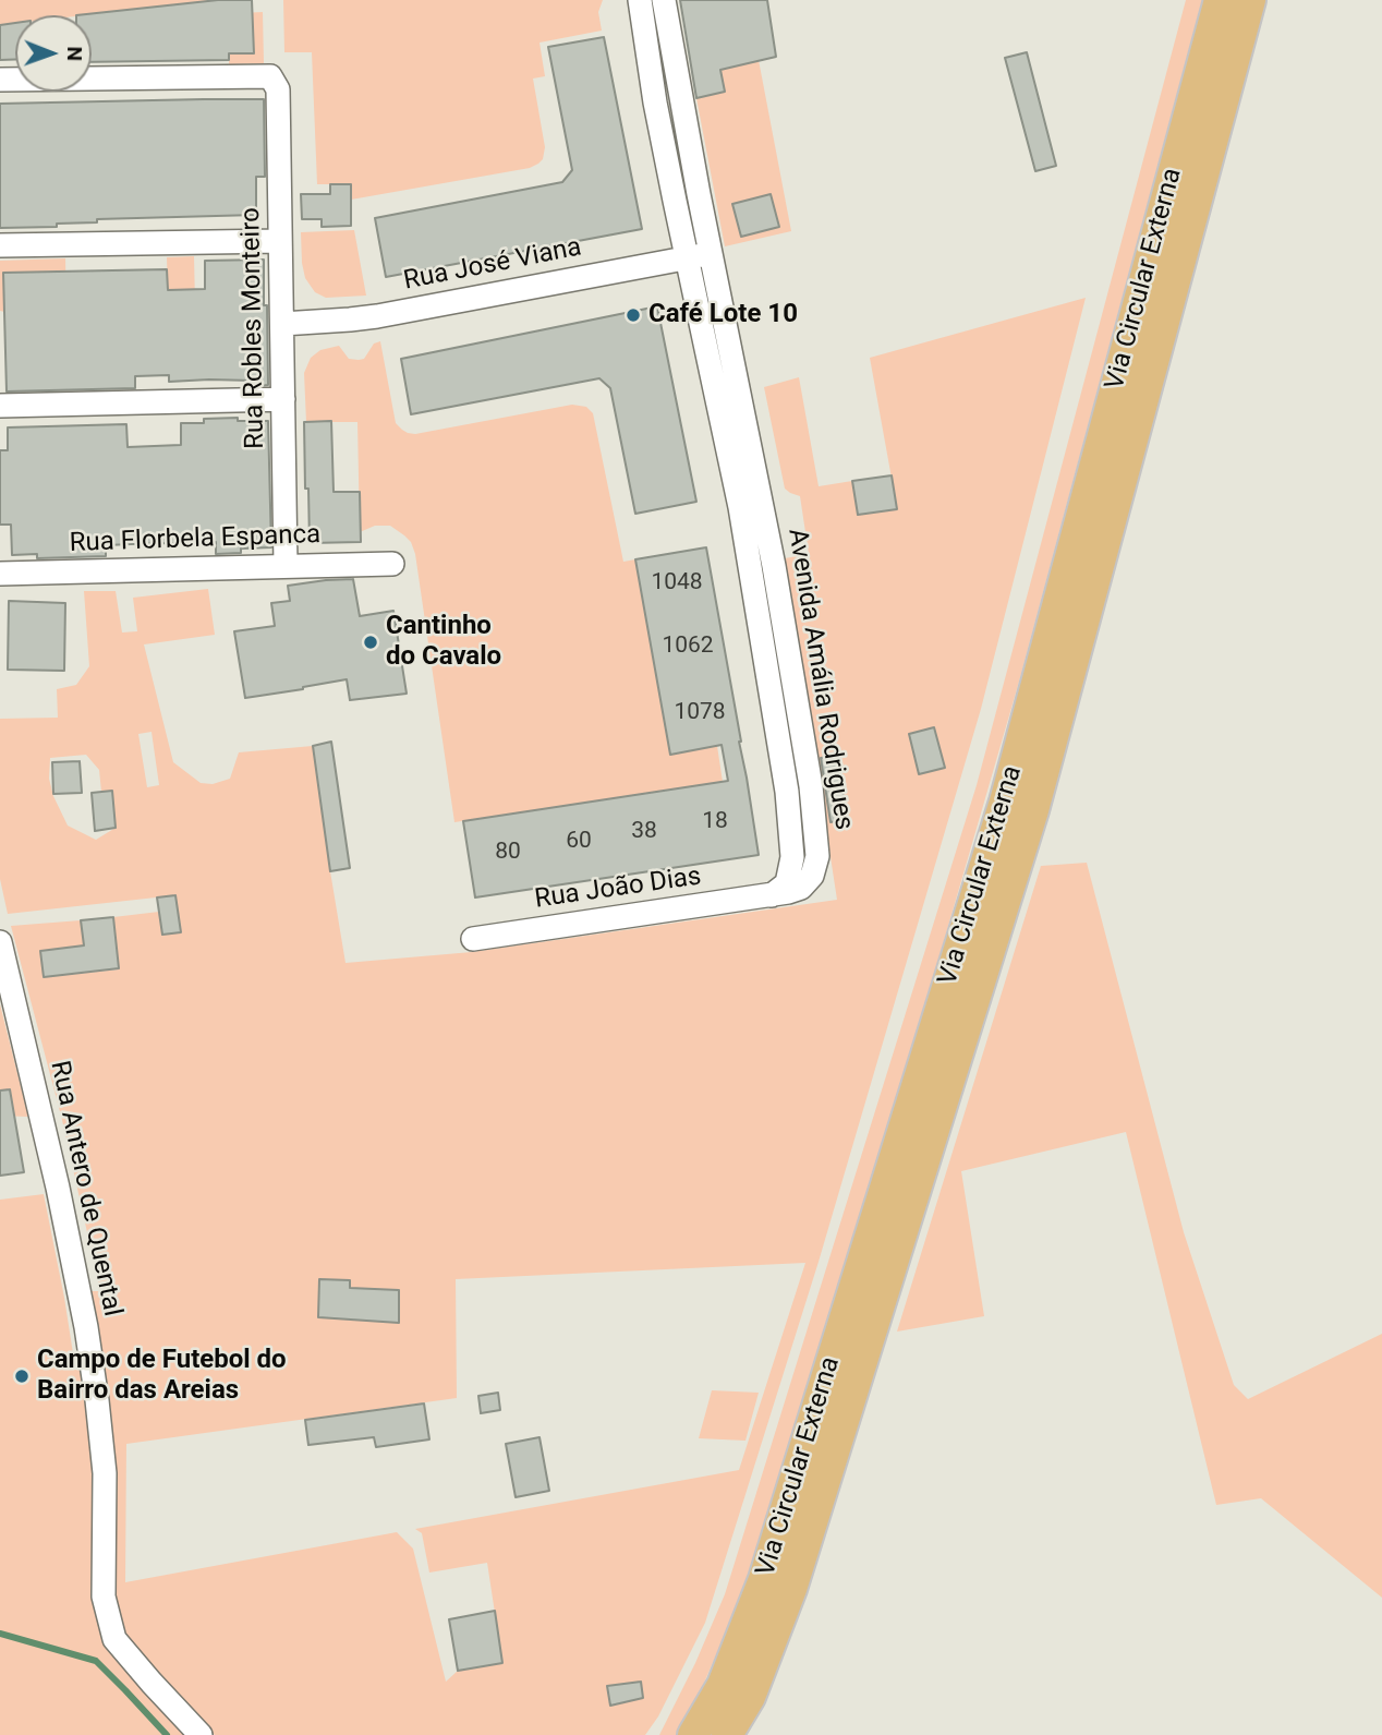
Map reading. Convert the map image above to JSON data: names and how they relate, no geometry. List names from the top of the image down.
{
  "streets": {
    "main road": ["Via Circular Externa"],
    "street": [
      "Rua José Viana",
      "Rua Robles Monteiro",
      "Rua Florbela Espanca",
      "Avenida Amália Rodrigues",
      "Rua João Dias",
      "Rua Antero de Quental"
    ]
  },
  "crossings": [
    ["Rua José Viana", "Rua Robles Monteiro"],
    ["Rua José Viana", "Avenida Amália Rodrigues"],
    ["Rua Robles Monteiro", "Rua Florbela Espanca"],
    ["Avenida Amália Rodrigues", "Rua João Dias"]
  ],
  "places": ["Café Lote 10", "Cantinho do Cavalo", "Campo de Futebol do Bairro das Areias"],
  "house_numbers": [
    "1048",
    "1062",
    "1078",
    "18",
    "38",
    "60",
    "80"
  ],
  "north": "right"
}
